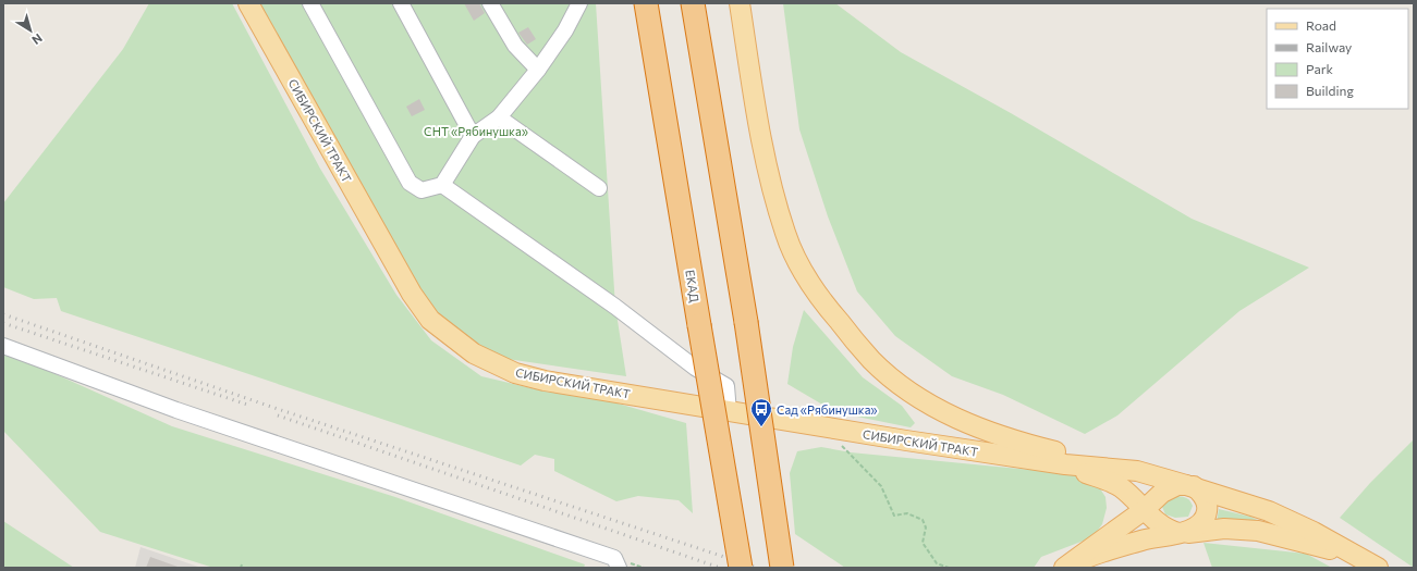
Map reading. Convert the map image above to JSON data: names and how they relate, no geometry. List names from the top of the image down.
{
  "streets": {
    "highway": ["ЕКАД"],
    "main road": ["СИБИРСКИЙ ТРАКТ"]
  },
  "parks": ["СНТ «Рябинушка»"],
  "places": {
    "bus stop": ["Сад «Рябинушка»"]
  },
  "legend": [
    "Road",
    "Railway",
    "Park",
    "Building"
  ],
  "north": "bottom right"
}
